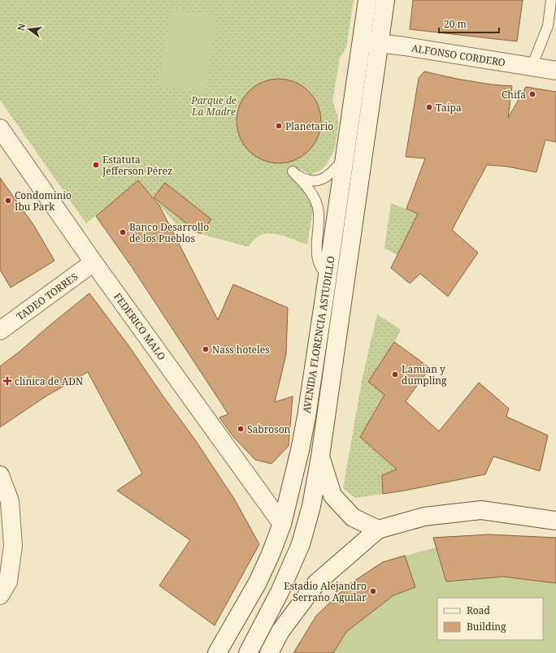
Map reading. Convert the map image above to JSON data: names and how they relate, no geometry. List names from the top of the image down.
{
  "streets": {
    "main road": [
      "ALFONSO CORDERO",
      "TADEO TORRES",
      "FEDERICO MALO",
      "AVENIDA FLORENCIA ASTUDILLO"
    ]
  },
  "crossings": [
    ["ALFONSO CORDERO", "AVENIDA FLORENCIA ASTUDILLO"],
    ["TADEO TORRES", "FEDERICO MALO"],
    ["FEDERICO MALO", "AVENIDA FLORENCIA ASTUDILLO"]
  ],
  "parks": ["Parque de La Madre"],
  "places": {
    "other": [
      "Chifa",
      "Taipa",
      "Planetario",
      "Estatuta Jefferson Pérez",
      "Condominio Ibu Park",
      "Banco Desarrollo de los Pueblos",
      "Nass hoteles",
      "Lamian y dumpling",
      "Sabroson",
      "Estadio Alejandro Serrano Aguilar"
    ],
    "health": ["clínica de ADN"]
  },
  "legend": ["Road", "Building"],
  "scale_bar": "20 m",
  "north": "left"
}
